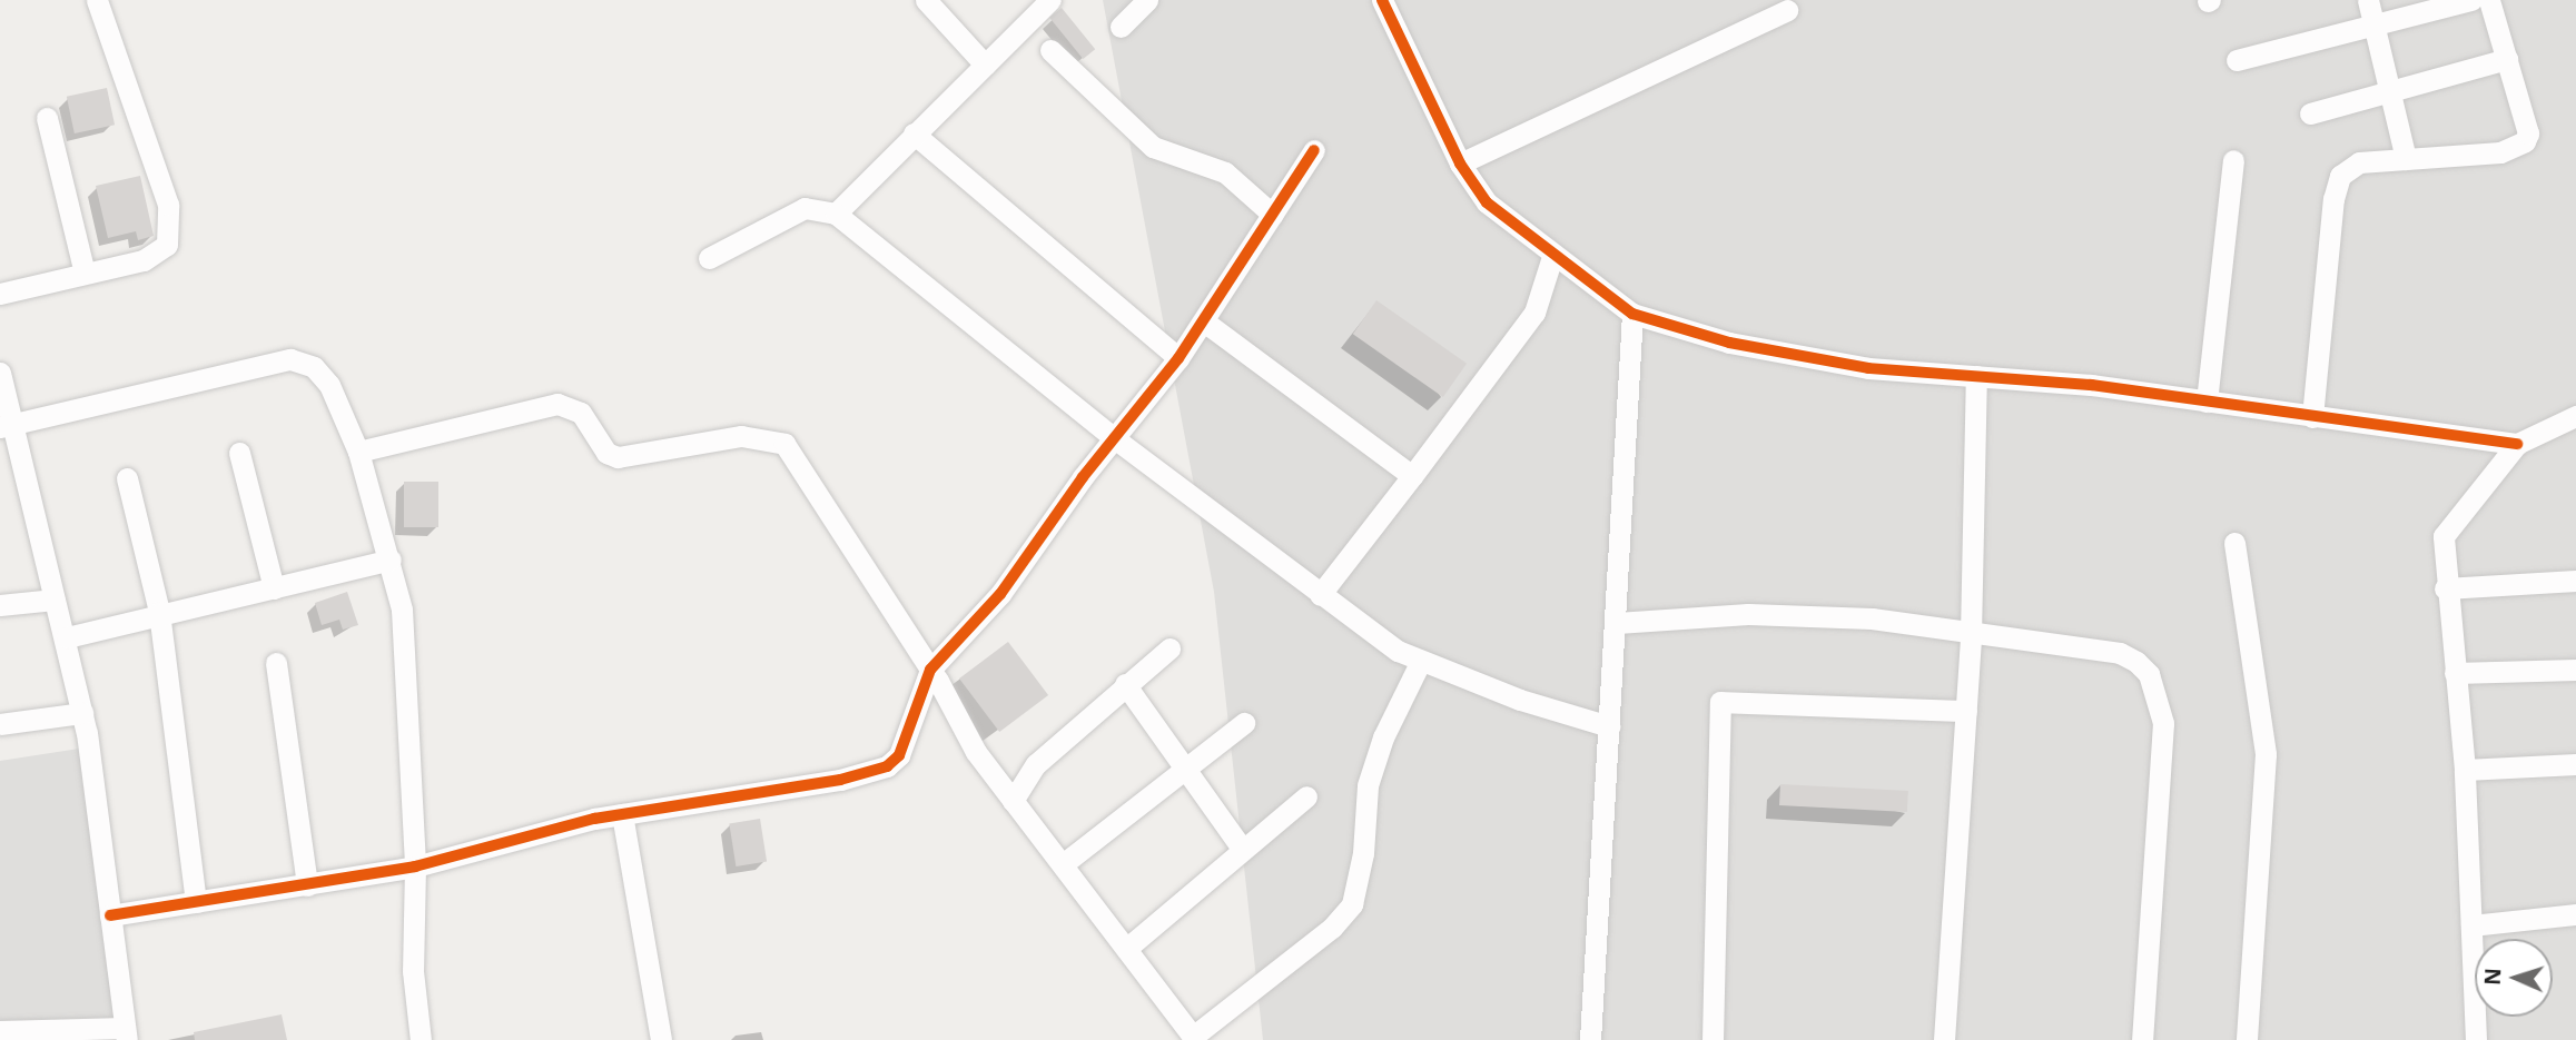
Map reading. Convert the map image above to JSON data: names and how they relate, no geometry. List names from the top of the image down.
{
  "north": "left"
}
